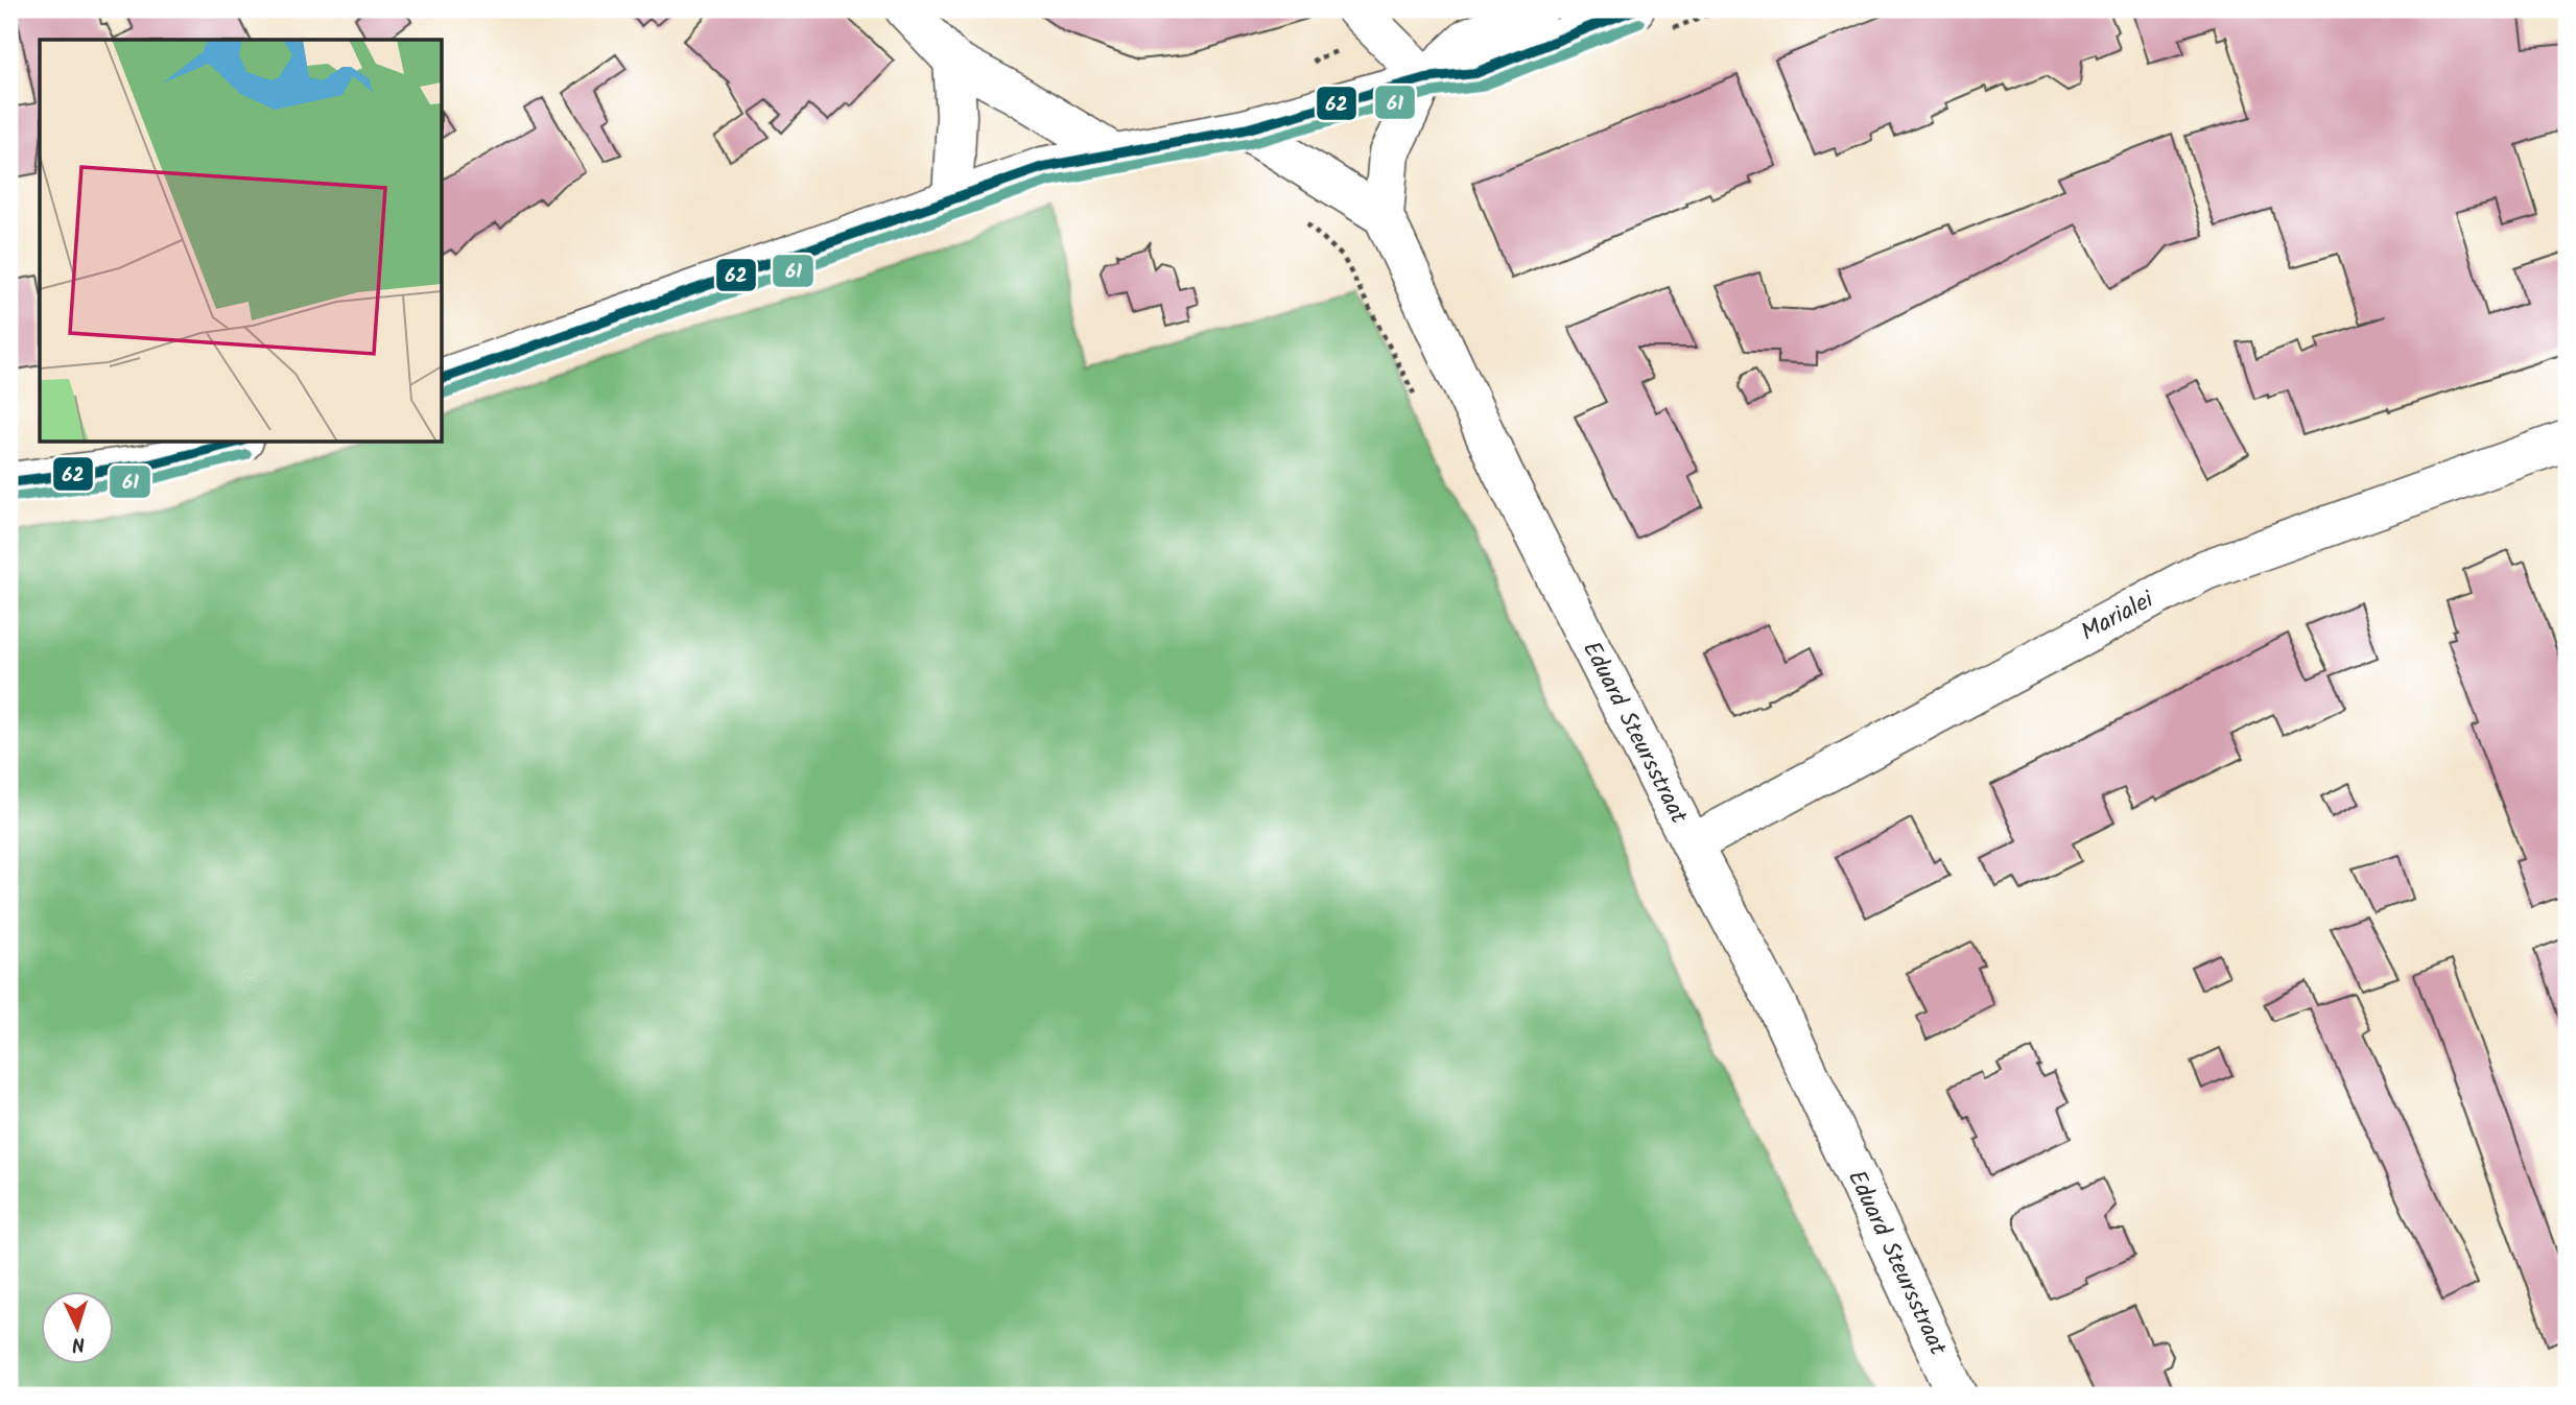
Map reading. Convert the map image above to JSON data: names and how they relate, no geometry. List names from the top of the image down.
{
  "streets": {
    "street": ["Marialei", "Eduard Steursstraat"]
  },
  "crossings": [
    ["Marialei", "Eduard Steursstraat"]
  ],
  "lines": ["transit line 62", "transit line 61"],
  "north": "bottom"
}
